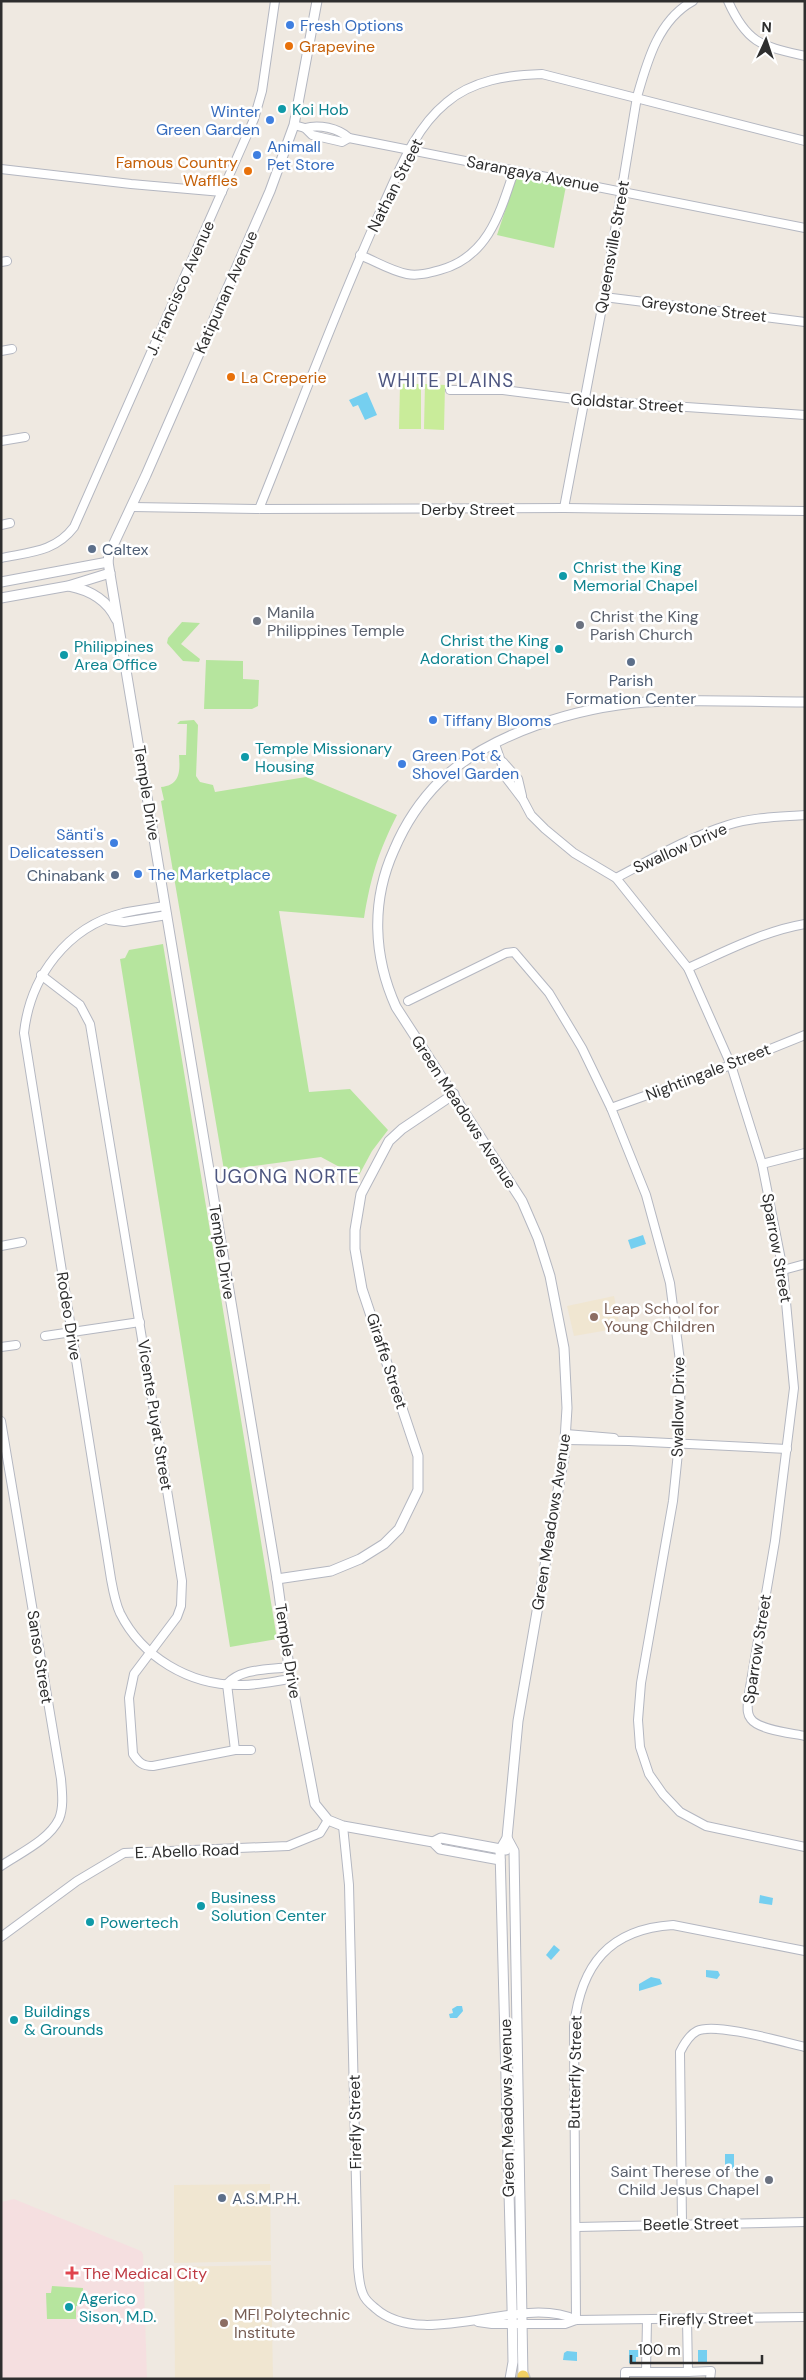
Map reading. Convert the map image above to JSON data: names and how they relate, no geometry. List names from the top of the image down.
{
  "streets": {
    "street": [
      "Sarangaya Avenue",
      "Nathan Street",
      "Queensville Street",
      "J. Francisco Avenue",
      "Katipunan Avenue",
      "Greystone Street",
      "Goldstar Street",
      "Derby Street",
      "Temple Drive",
      "Swallow Drive",
      "Nightingale Street",
      "Green Meadows Avenue",
      "Sparrow Street",
      "Rodeo Drive",
      "Giraffe Street",
      "Vicente Puyat Street",
      "Sanso Street",
      "E. Abello Road",
      "Butterfly Street",
      "Firefly Street",
      "Beetle Street"
    ]
  },
  "crossings": [
    ["Sarangaya Avenue", "Nathan Street"],
    ["Sarangaya Avenue", "Queensville Street"],
    ["Sarangaya Avenue", "Katipunan Avenue"],
    ["Nathan Street", "Queensville Street"],
    ["Nathan Street", "Derby Street"],
    ["Queensville Street", "Greystone Street"],
    ["Queensville Street", "Goldstar Street"],
    ["Queensville Street", "Derby Street"],
    ["Katipunan Avenue", "Derby Street"],
    ["Temple Drive", "Rodeo Drive"],
    ["Temple Drive", "Giraffe Street"],
    ["Temple Drive", "E. Abello Road"],
    ["Swallow Drive", "Nightingale Street"],
    ["Swallow Drive", "Sparrow Street"],
    ["Nightingale Street", "Sparrow Street"],
    ["Green Meadows Avenue", "Sparrow Street"],
    ["Green Meadows Avenue", "Giraffe Street"],
    ["Green Meadows Avenue", "Firefly Street"],
    ["Rodeo Drive", "Vicente Puyat Street"],
    ["Butterfly Street", "Firefly Street"],
    ["Butterfly Street", "Beetle Street"]
  ],
  "districts": ["WHITE PLAINS", "UGONG NORTE"],
  "places": {
    "other": [
      "Fresh Options",
      "Grapevine",
      "Koi Hob",
      "Winter Green Garden",
      "Animall Pet Store",
      "Famous Country Waffles",
      "La Creperie",
      "Caltex",
      "Christ the King Memorial Chapel",
      "Manila Philippines Temple",
      "Christ the King Parish Church",
      "Christ the King Adoration Chapel",
      "Philippines Area Office",
      "Parish Formation Center",
      "Tiffany Blooms",
      "Temple Missionary Housing",
      "Green Pot & Shovel Garden",
      "Sänti's Delicatessen",
      "The Marketplace",
      "Chinabank",
      "Leap School for Young Children",
      "Business Solution Center",
      "Powertech",
      "Buildings & Grounds",
      "Saint Therese of the Child Jesus Chapel",
      "A.S.M.P.H.",
      "Agerico Sison, M.D.",
      "MFI Polytechnic Institute"
    ],
    "health": ["The Medical City"]
  },
  "scale_bar": "100 m",
  "north": "top"
}
